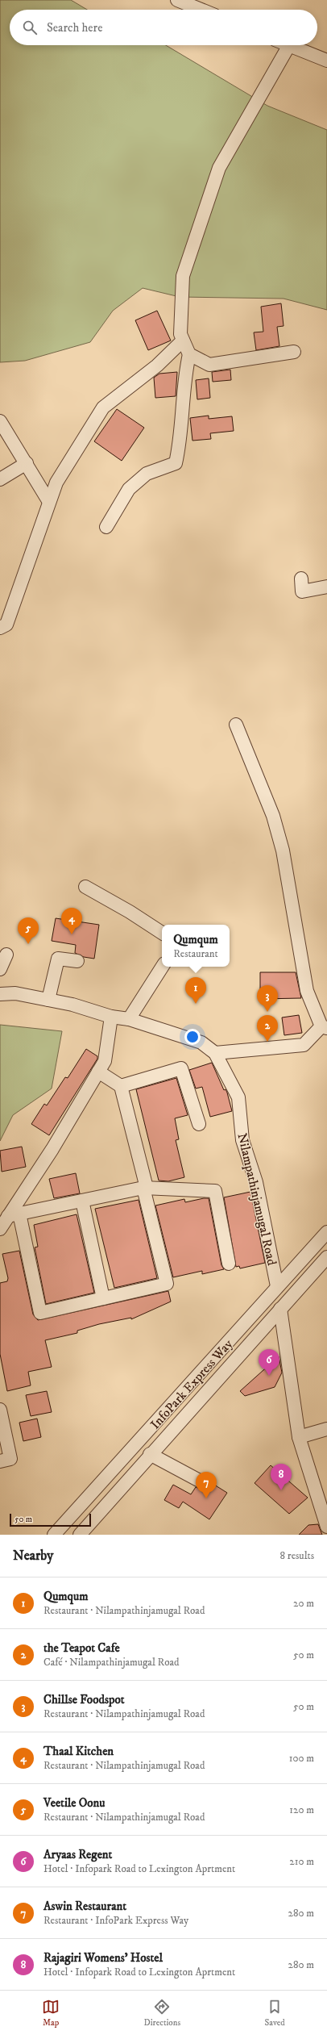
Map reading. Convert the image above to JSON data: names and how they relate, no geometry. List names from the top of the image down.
{
  "streets": {
    "street": ["Nilampathinjamugal Road", "InfoPark Express Way"]
  },
  "crossings": [
    ["Nilampathinjamugal Road", "InfoPark Express Way"]
  ],
  "scale_bar": "50 m",
  "page": {
    "search": "Search here",
    "pins": [
      "4",
      "5",
      "1",
      "3",
      "2",
      "6",
      "8",
      "7"
    ],
    "popup": ["Qumqum", "Restaurant"],
    "scale": "50 m",
    "heading": ["Nearby", "8 results"],
    "list": [
      {
        "mark": "1",
        "name": "Qumqum",
        "note": "Restaurant · Nilampathinjamugal Road",
        "value": "20 m"
      },
      {
        "mark": "2",
        "name": "the Teapot Cafe",
        "note": "Café · Nilampathinjamugal Road",
        "value": "50 m"
      },
      {
        "mark": "3",
        "name": "Chillse Foodspot",
        "note": "Restaurant · Nilampathinjamugal Road",
        "value": "50 m"
      },
      {
        "mark": "4",
        "name": "Thaal Kitchen",
        "note": "Restaurant · Nilampathinjamugal Road",
        "value": "100 m"
      },
      {
        "mark": "5",
        "name": "Veetile Oonu",
        "note": "Restaurant · Nilampathinjamugal Road",
        "value": "120 m"
      },
      {
        "mark": "6",
        "name": "Aryaas Regent",
        "note": "Hotel · Infopark Road to Lexington Aprtment",
        "value": "210 m"
      },
      {
        "mark": "7",
        "name": "Aswin Restaurant",
        "note": "Restaurant · InfoPark Express Way",
        "value": "280 m"
      },
      {
        "mark": "8",
        "name": "Rajagiri Womens' Hostel",
        "note": "Hotel · Infopark Road to Lexington Aprtment",
        "value": "280 m"
      }
    ],
    "nav": ["Map", "Directions", "Saved"]
  }
}
